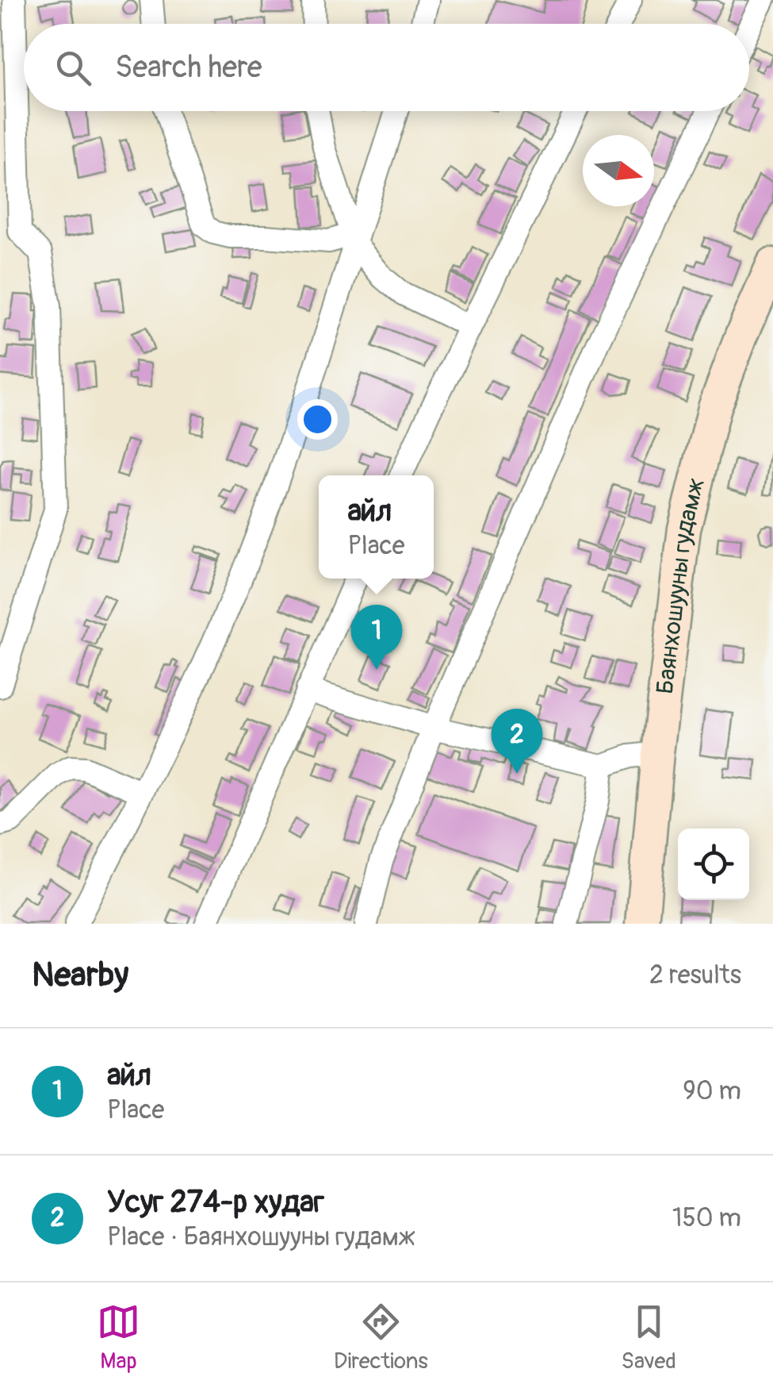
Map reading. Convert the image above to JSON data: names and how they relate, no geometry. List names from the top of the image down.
{
  "streets": {
    "main road": ["Баянхошууны гудамж"]
  },
  "north": "right",
  "page": {
    "search": "Search here",
    "popup": ["айл", "Place"],
    "pins": ["1", "2"],
    "heading": ["Nearby", "2 results"],
    "list": [
      {
        "mark": "1",
        "name": "айл",
        "note": "Place",
        "value": "90 m"
      },
      {
        "mark": "2",
        "name": "Усуг 274-р худаг",
        "note": "Place · Баянхошууны гудамж",
        "value": "150 m"
      }
    ],
    "nav": ["Map", "Directions", "Saved"]
  }
}
